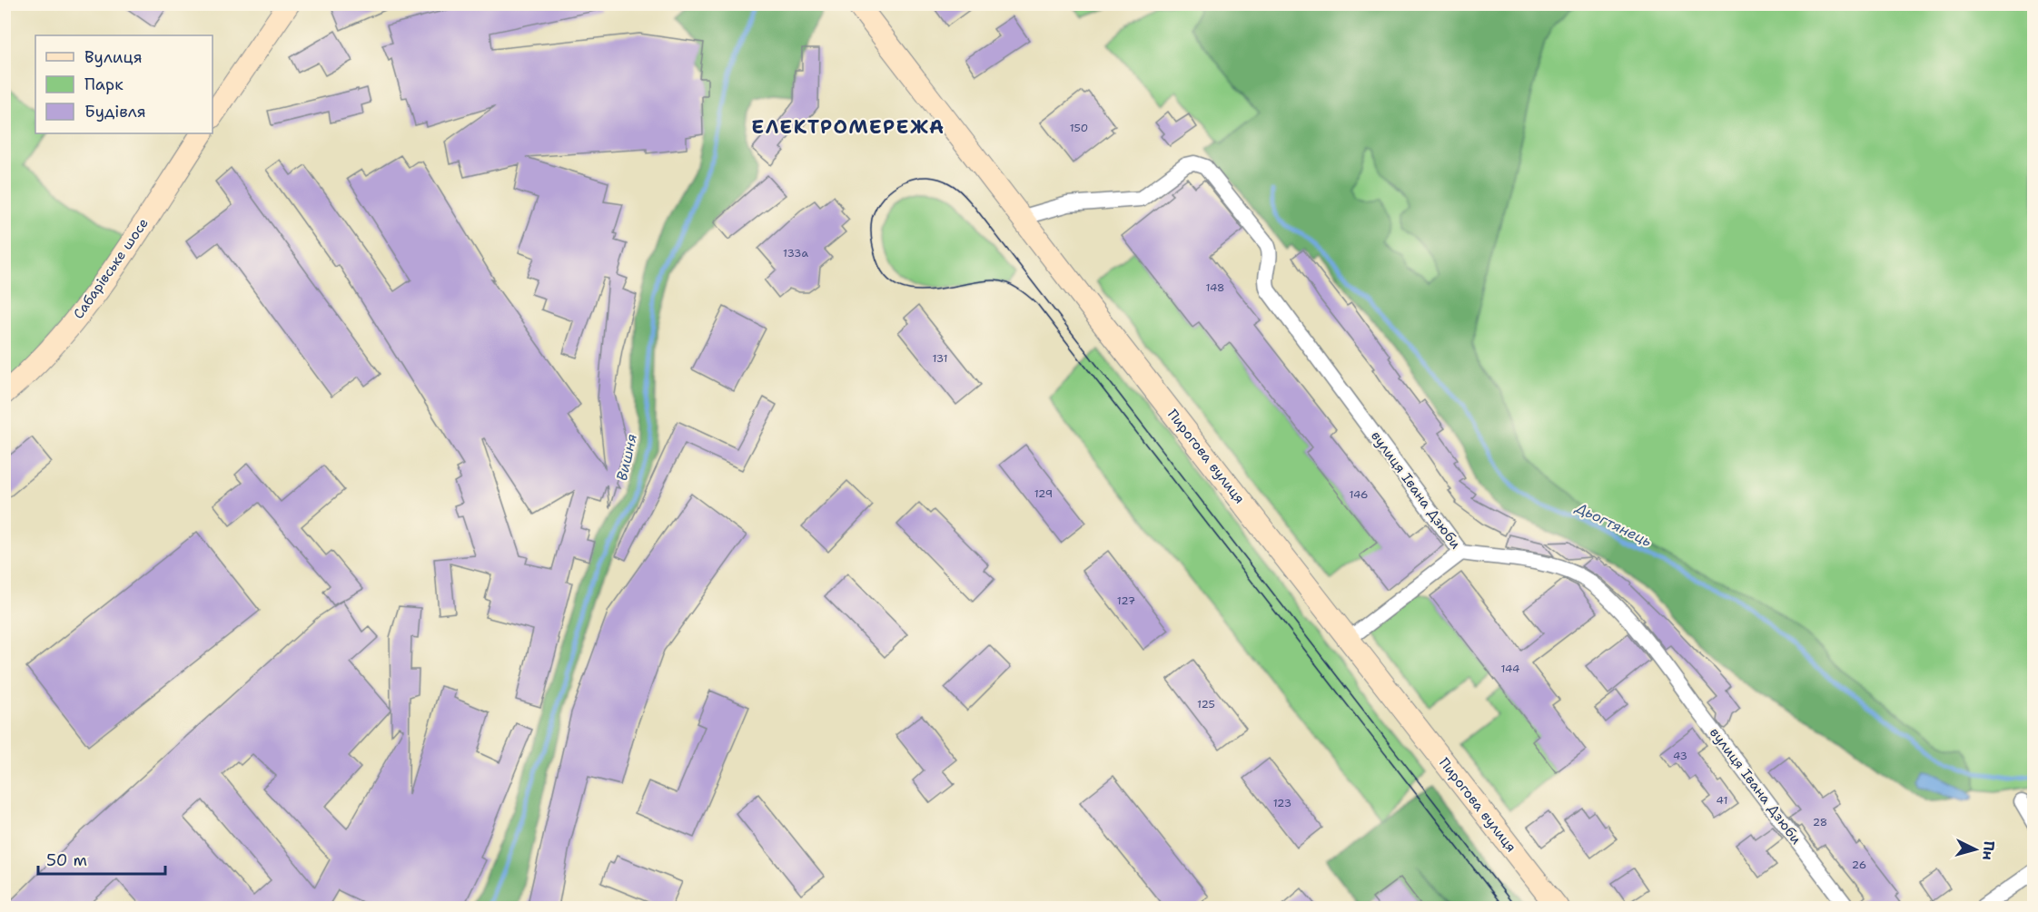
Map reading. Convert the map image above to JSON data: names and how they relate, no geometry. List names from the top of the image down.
{
  "streets": {
    "main road": ["Сабарівське шосе", "Пирогова вулиця"],
    "street": ["вулиця Івана Дзюби"]
  },
  "crossings": [
    ["Пирогова вулиця", "вулиця Івана Дзюби"]
  ],
  "districts": ["ЕЛЕКТРОМЕРЕЖА"],
  "water": ["Вишня", "Дьогтянець"],
  "house_numbers": [
    "150",
    "133а",
    "148",
    "131",
    "129",
    "146",
    "127",
    "144",
    "125",
    "43",
    "41",
    "123",
    "28",
    "26"
  ],
  "legend": ["Вулиця", "Парк", "Будівля"],
  "scale_bar": "50 m",
  "north": "right"
}
